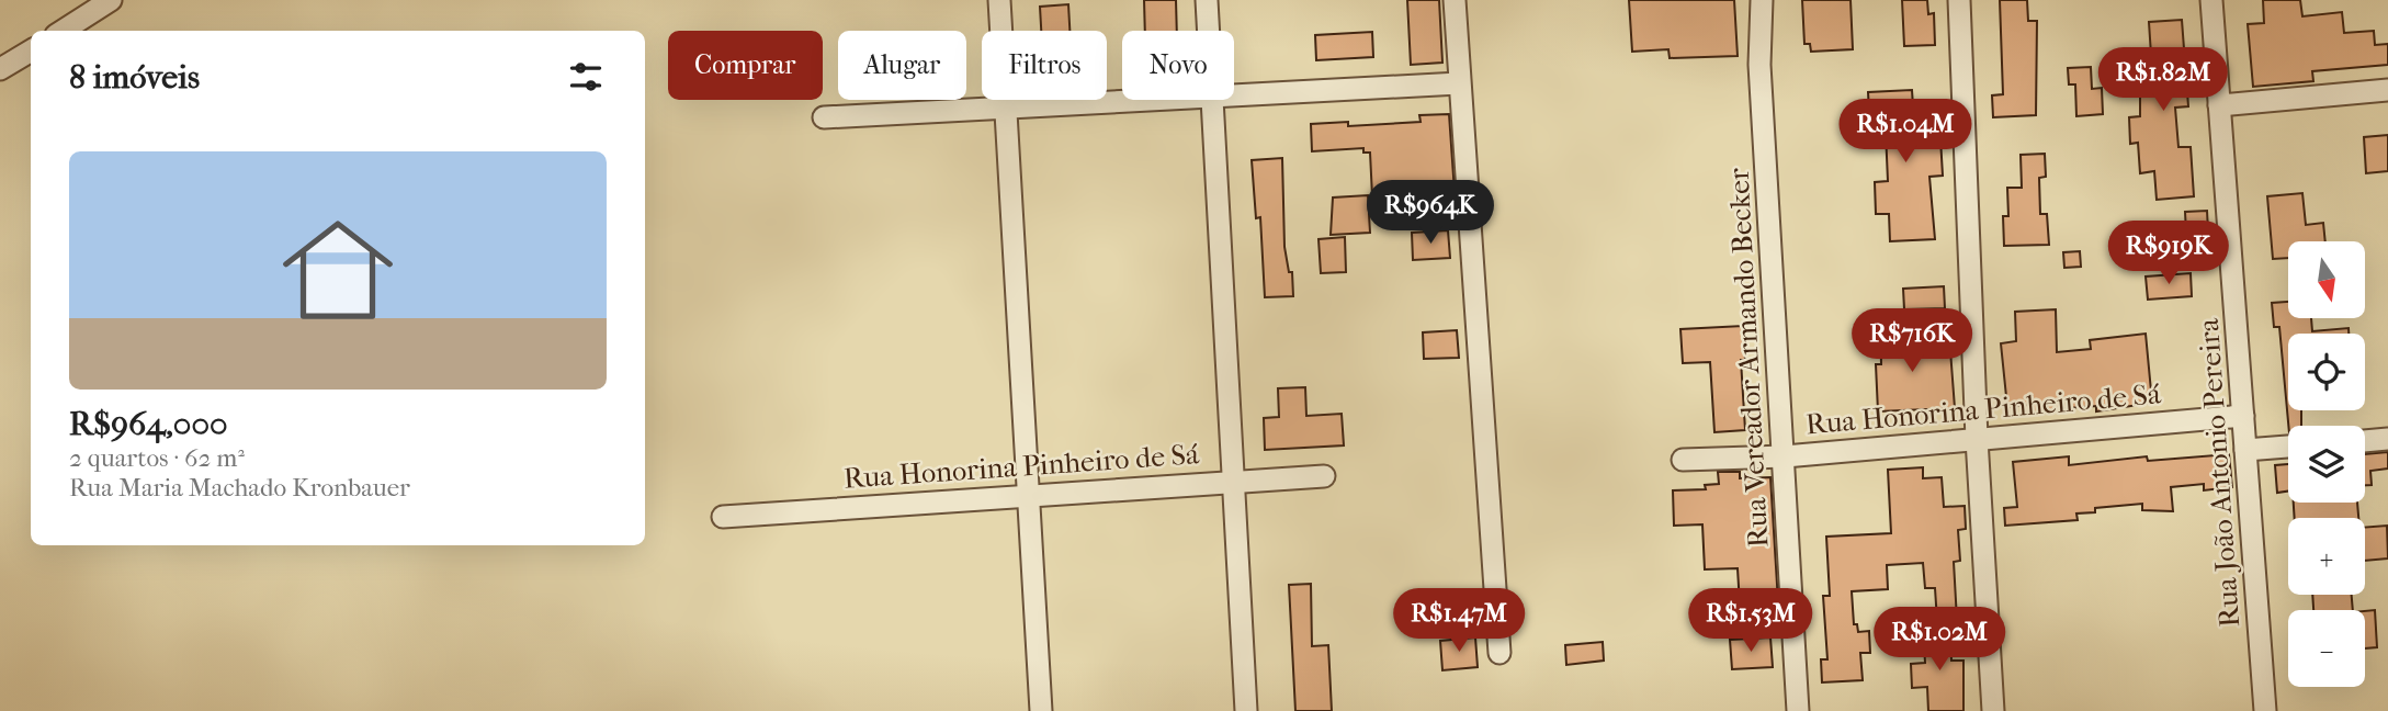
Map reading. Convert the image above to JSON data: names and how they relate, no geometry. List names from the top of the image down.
{
  "streets": {
    "street": ["Rua Vereador Armando Becker", "Rua Honorina Pinheiro de Sá", "Rua João Antonio Pereira"]
  },
  "crossings": [
    ["Rua Vereador Armando Becker", "Rua Honorina Pinheiro de Sá"],
    ["Rua Honorina Pinheiro de Sá", "Rua João Antonio Pereira"]
  ],
  "north": "bottom",
  "page": {
    "chip": [
      "Comprar",
      "Alugar",
      "Filtros",
      "Novo"
    ],
    "heading": "8 imóveis",
    "price": [
      "R$1.82M",
      "R$1.04M",
      "R$964K",
      "R$919K",
      "R$716K",
      "R$1.47M",
      "R$1.53M",
      "R$1.02M"
    ],
    "list": [
      {
        "name": "R$964,000",
        "note": "2 quartos · 62 m² · Rua Maria Machado Kronbauer"
      }
    ],
    "map_buttons": ["+", "−"]
  }
}
